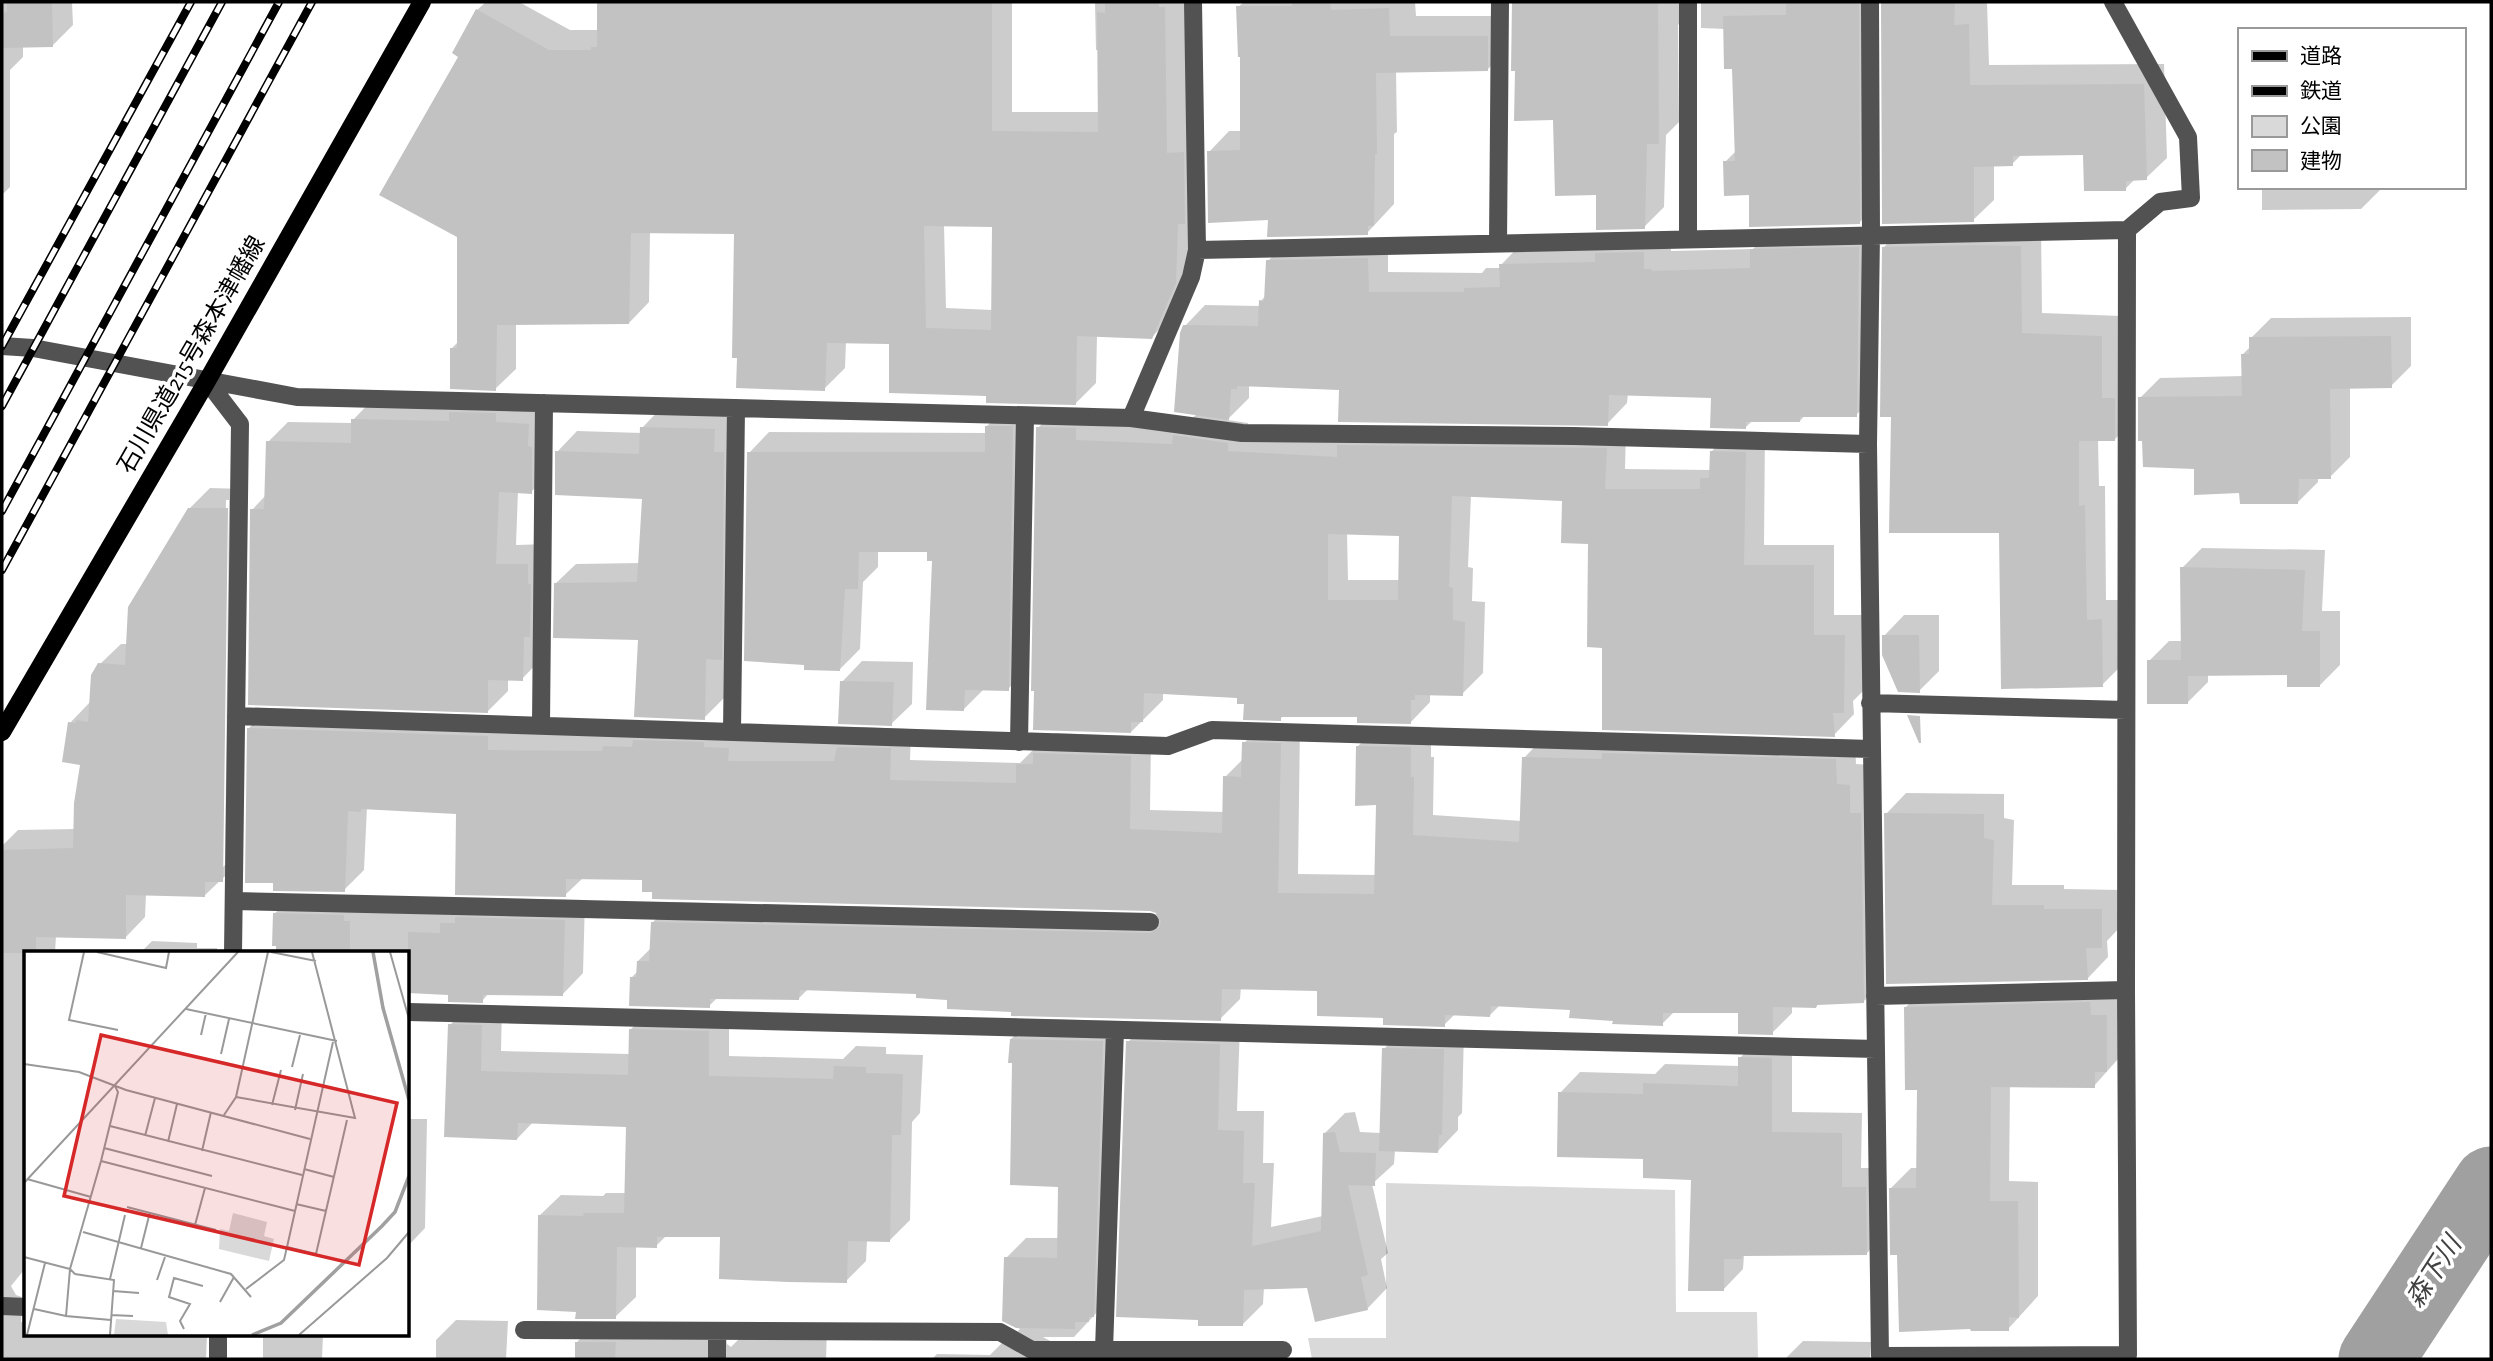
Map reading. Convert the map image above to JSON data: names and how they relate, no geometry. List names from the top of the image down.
{
  "streets": {
    "main road": ["石川県道215号森本津幡線"]
  },
  "water": ["森下川"],
  "legend": [
    "道路",
    "鉄道",
    "公園",
    "建物"
  ]
}
